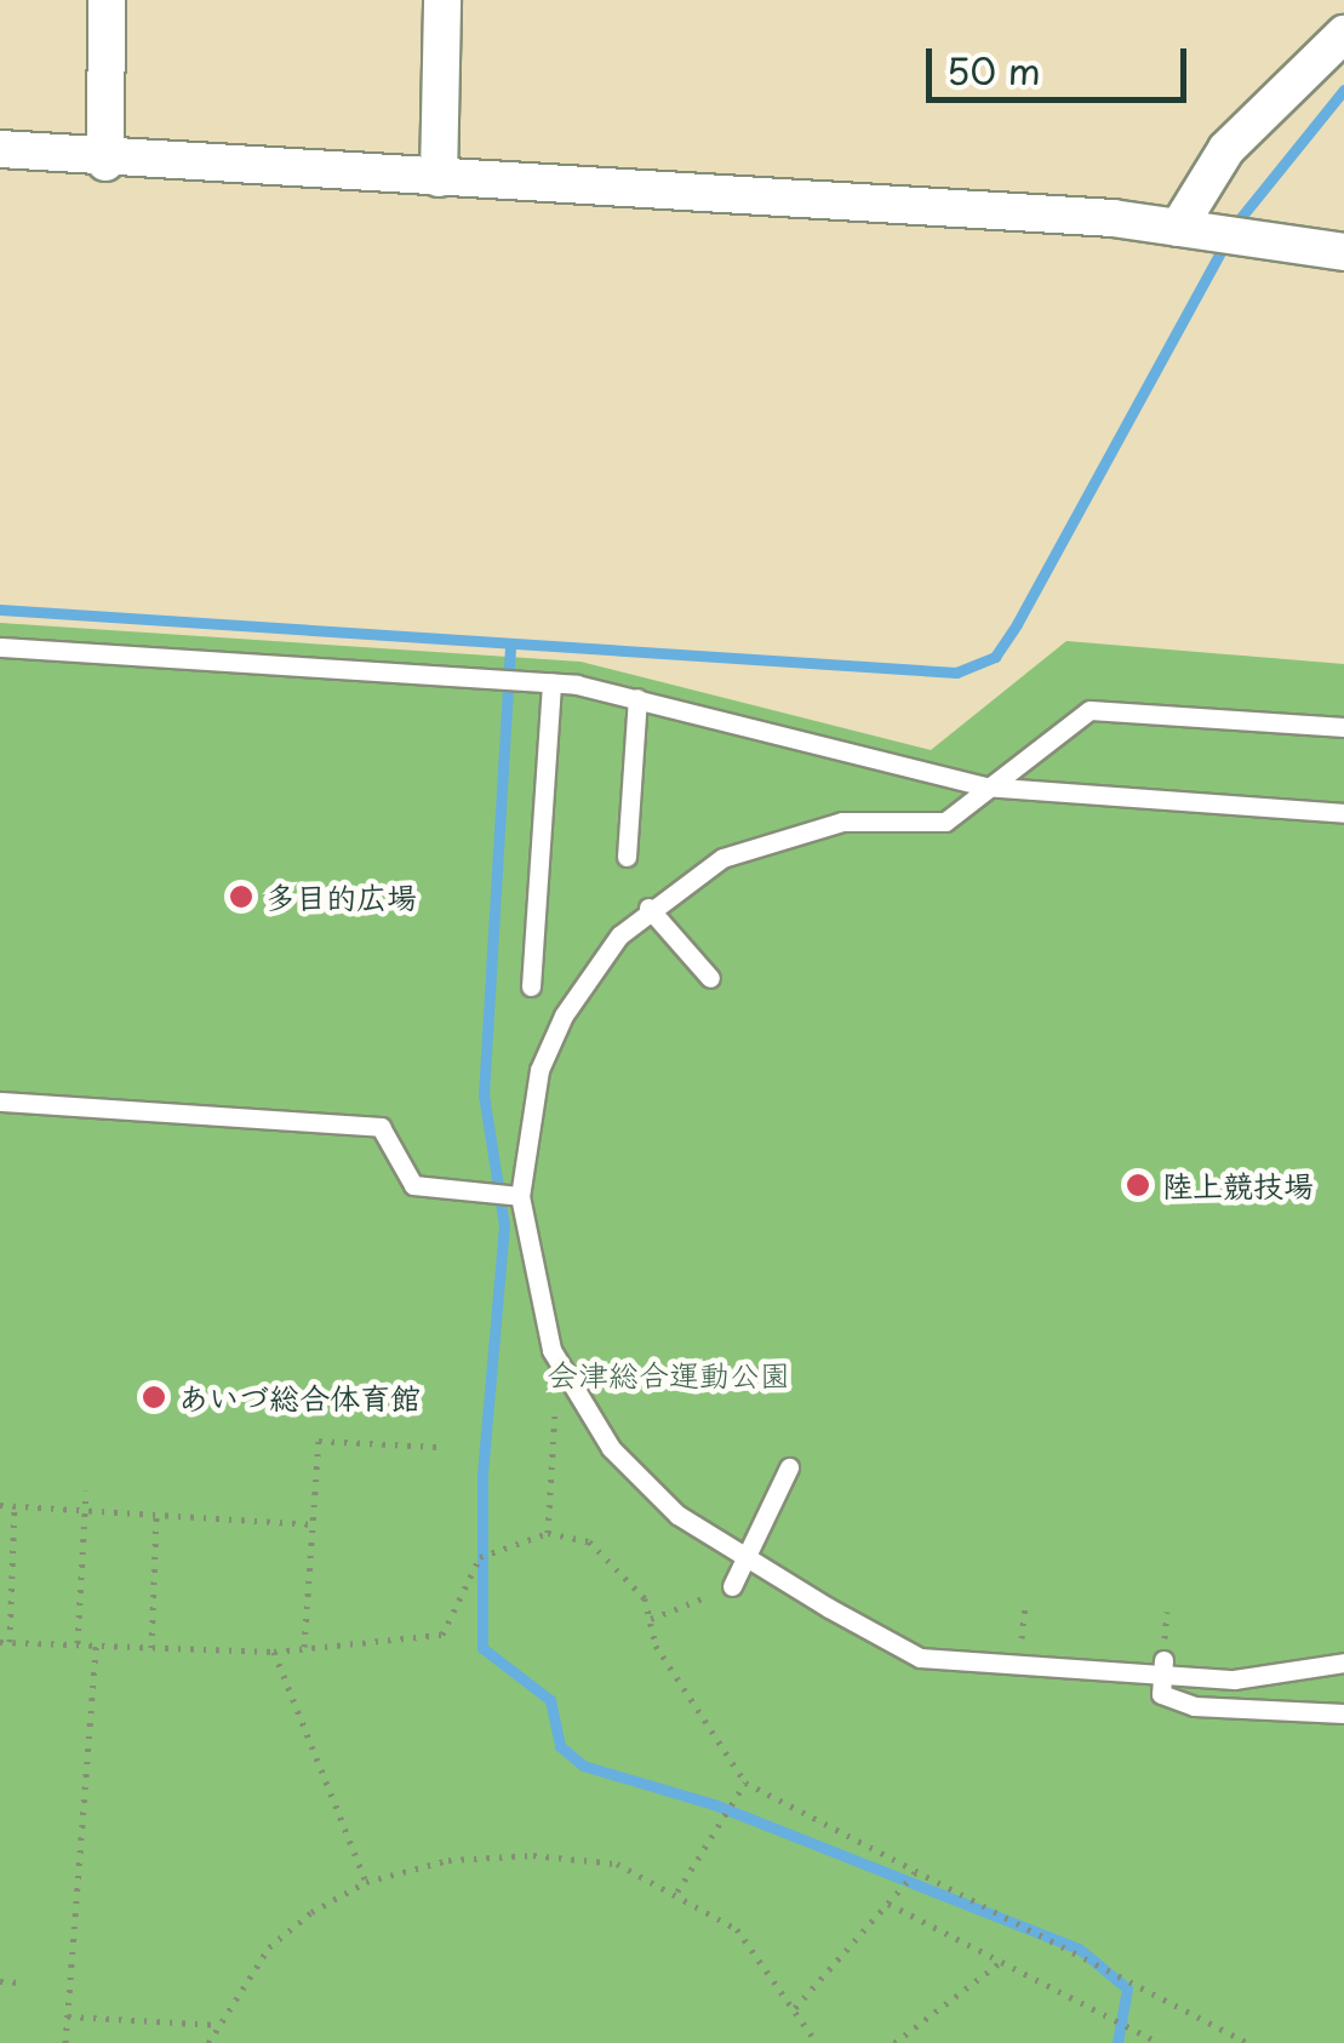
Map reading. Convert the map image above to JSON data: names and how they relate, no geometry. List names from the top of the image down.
{
  "parks": ["会津総合運動公園"],
  "places": ["多目的広場", "陸上競技場", "あいづ総合体育館"],
  "scale_bar": "50 m"
}
